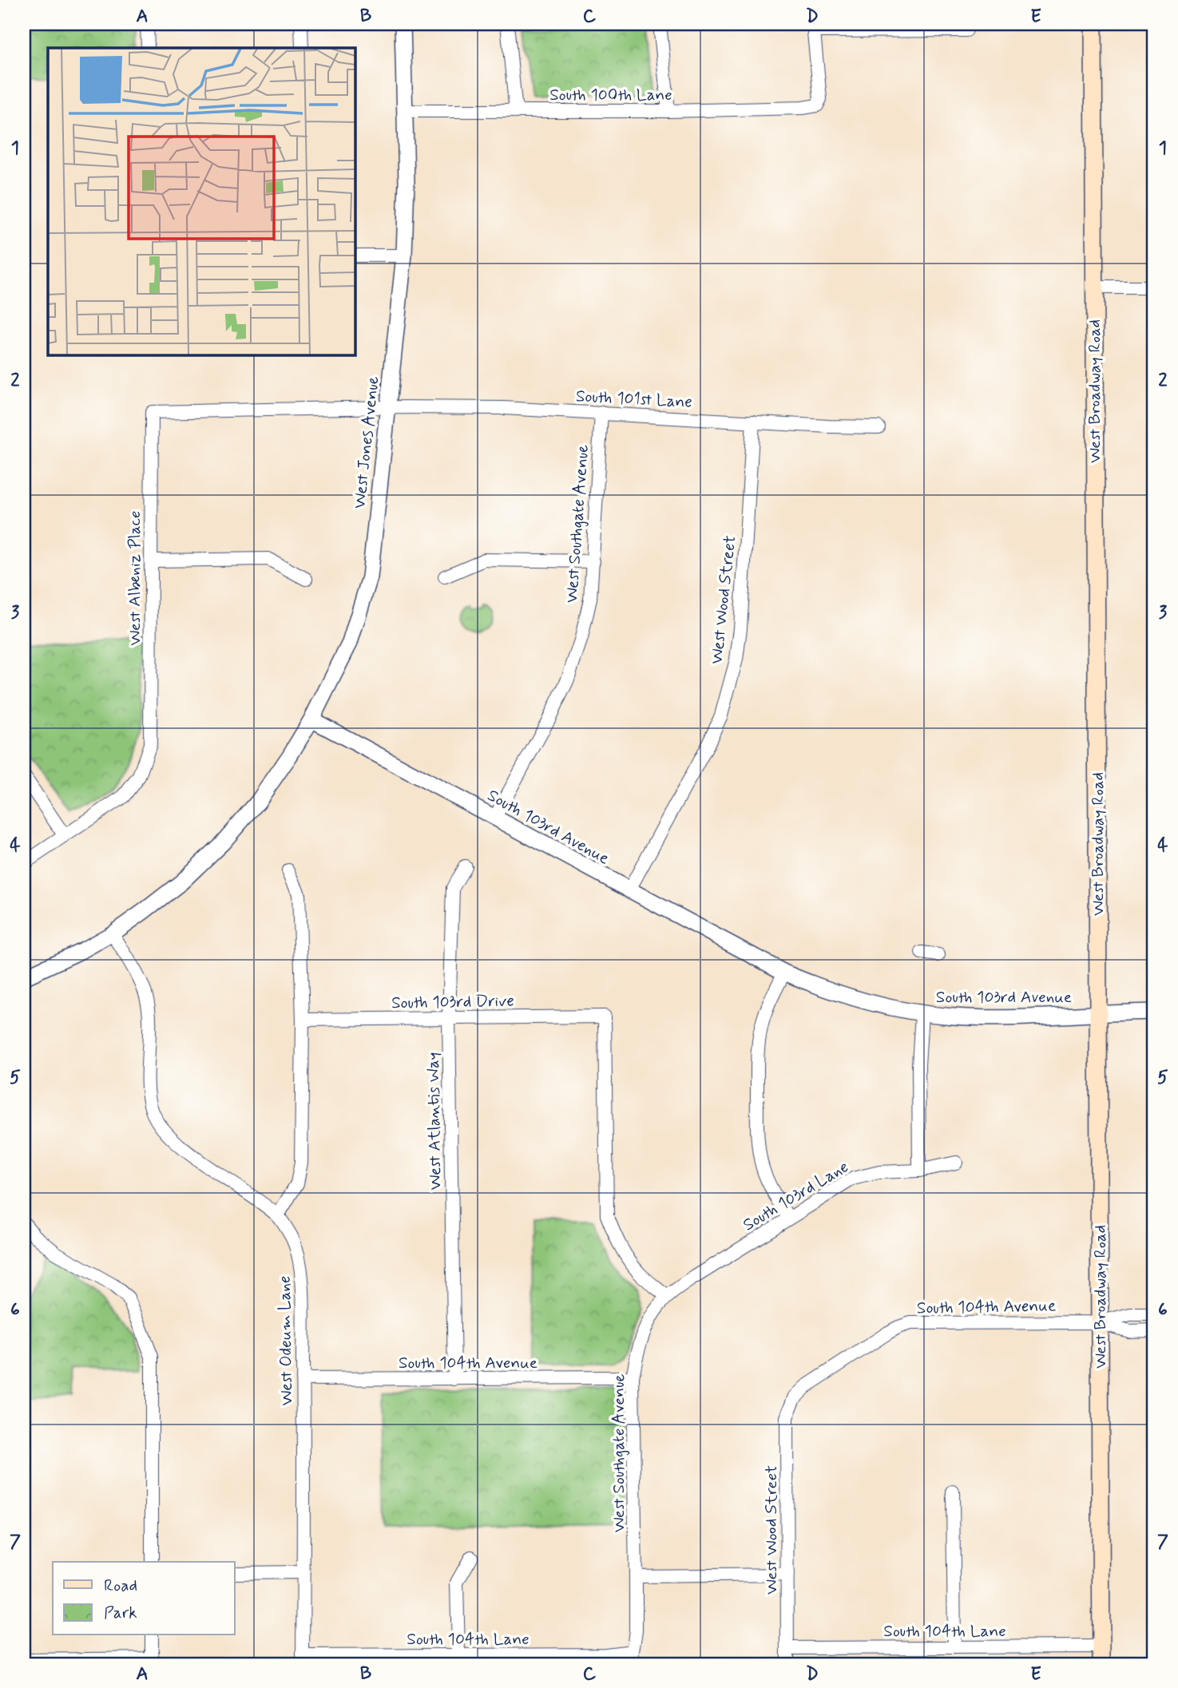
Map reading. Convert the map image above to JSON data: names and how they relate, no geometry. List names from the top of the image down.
{
  "streets": {
    "main road": ["West Broadway Road"],
    "street": [
      "South 100th Lane",
      "South 101st Lane",
      "West Jones Avenue",
      "West Southgate Avenue",
      "West Albeniz Place",
      "West Wood Street",
      "South 103rd Avenue",
      "South 103rd Drive",
      "West Atlantis Way",
      "South 103rd Lane",
      "South 104th Avenue",
      "West Odeum Lane",
      "South 104th Lane"
    ]
  },
  "crossings": [
    ["South 100th Lane", "West Jones Avenue"],
    ["West Broadway Road", "South 103rd Avenue"],
    ["West Broadway Road", "South 104th Avenue"],
    ["West Broadway Road", "South 104th Lane"],
    ["South 101st Lane", "West Jones Avenue"],
    ["South 101st Lane", "West Southgate Avenue"],
    ["South 101st Lane", "West Albeniz Place"],
    ["South 101st Lane", "West Wood Street"],
    ["West Jones Avenue", "South 103rd Avenue"],
    ["West Southgate Avenue", "South 103rd Avenue"],
    ["West Southgate Avenue", "South 103rd Drive"],
    ["West Southgate Avenue", "South 103rd Lane"],
    ["West Southgate Avenue", "South 104th Avenue"],
    ["West Southgate Avenue", "South 104th Lane"],
    ["West Wood Street", "South 103rd Avenue"],
    ["West Wood Street", "South 104th Avenue"],
    ["West Wood Street", "South 104th Lane"],
    ["South 103rd Drive", "West Atlantis Way"],
    ["South 103rd Drive", "South 103rd Lane"],
    ["West Atlantis Way", "South 104th Avenue"],
    ["South 104th Avenue", "West Odeum Lane"],
    ["West Odeum Lane", "South 104th Lane"]
  ],
  "legend": ["Road", "Park"],
  "grid": {
    "columns": [
      "A",
      "B",
      "C",
      "D",
      "E"
    ],
    "rows": [
      "1",
      "2",
      "3",
      "4",
      "5",
      "6",
      "7"
    ]
  }
}
